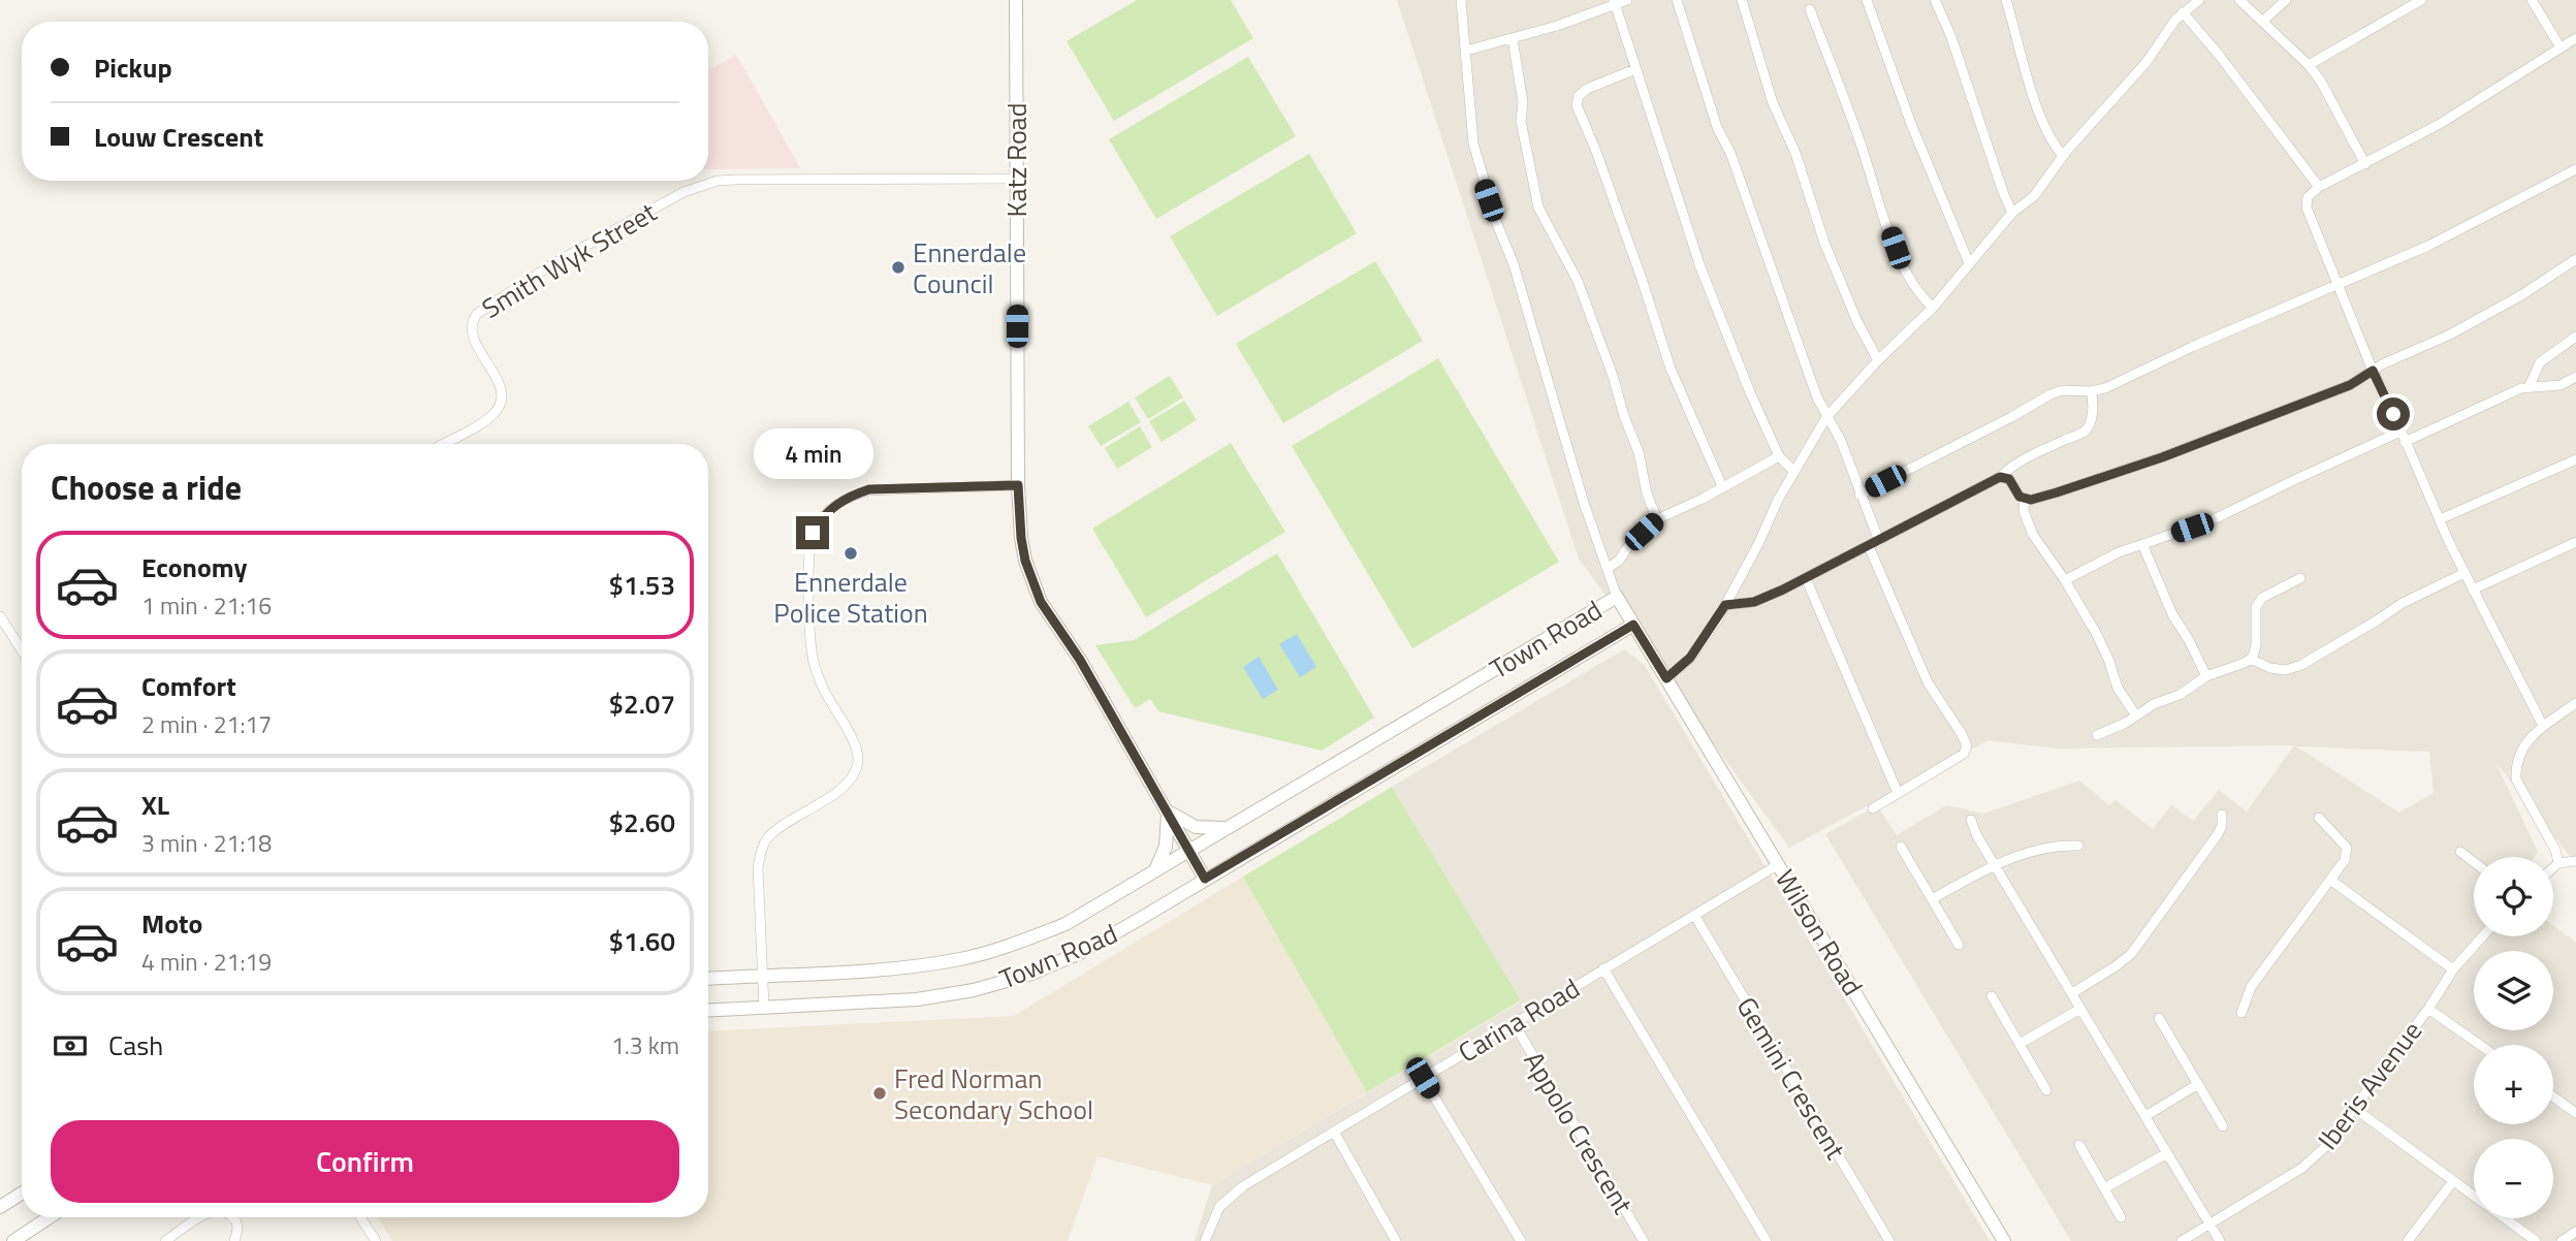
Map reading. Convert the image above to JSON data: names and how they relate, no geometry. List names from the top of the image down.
{
  "streets": {
    "street": [
      "Katz Road",
      "Smith Wyk Street",
      "Town Road",
      "Wilson Road",
      "Carina Road",
      "Gemini Crescent",
      "Iberis Avenue",
      "Appolo Crescent"
    ]
  },
  "crossings": [
    ["Katz Road", "Smith Wyk Street"],
    ["Katz Road", "Town Road"],
    ["Town Road", "Wilson Road"],
    ["Wilson Road", "Carina Road"],
    ["Carina Road", "Gemini Crescent"],
    ["Carina Road", "Appolo Crescent"]
  ],
  "places": ["Ennerdale Council", "Ennerdale Police Station", "Fred Norman Secondary School"],
  "page": {
    "banner": ["Pickup", "Louw Crescent"],
    "bubble": "4 min",
    "heading": "Choose a ride",
    "list": [
      {
        "name": "Economy",
        "note": "1 min · 21:16",
        "value": "$1.53"
      },
      {
        "name": "Comfort",
        "note": "2 min · 21:17",
        "value": "$2.07"
      },
      {
        "name": "XL",
        "note": "3 min · 21:18",
        "value": "$2.60"
      },
      {
        "name": "Moto",
        "note": "4 min · 21:19",
        "value": "$1.60"
      }
    ],
    "map_buttons": ["+", "−"],
    "pay": ["Cash", "1.3 km"],
    "buttons": "Confirm"
  }
}
